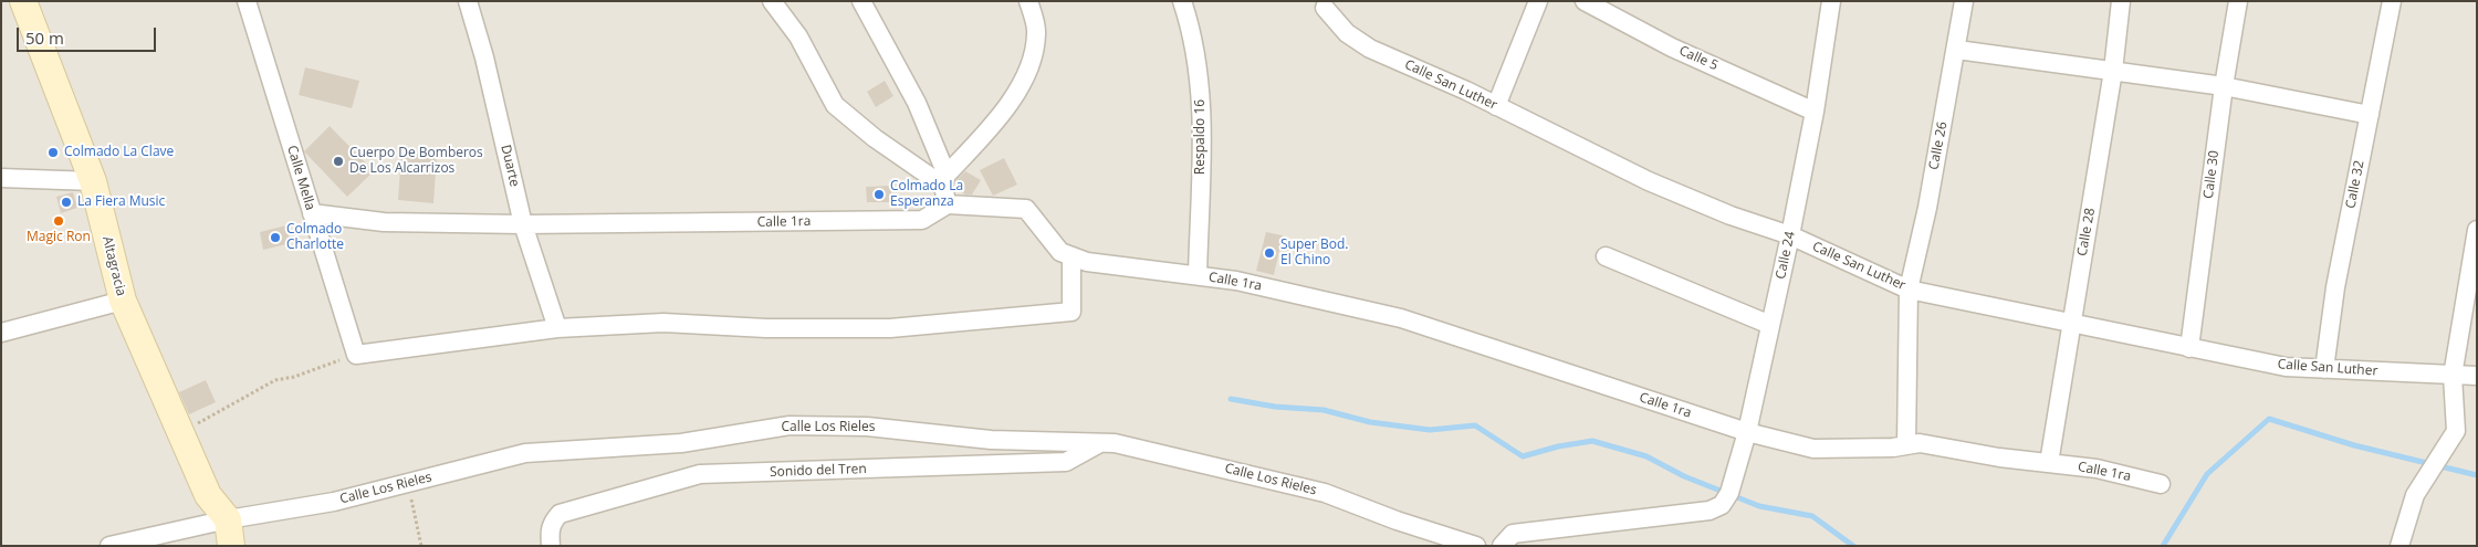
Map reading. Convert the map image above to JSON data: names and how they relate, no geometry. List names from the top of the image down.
{
  "streets": {
    "street": [
      "Calle 5",
      "Calle San Luther",
      "Respaldo 16",
      "Calle 26",
      "Duarte",
      "Calle 30",
      "Calle Mella",
      "Calle 32",
      "Calle 1ra",
      "Calle 28",
      "Calle 24",
      "Altagracia",
      "Calle Los Rieles",
      "Sonido del Tren"
    ]
  },
  "crossings": [
    ["Calle 5", "Calle 24"],
    ["Calle San Luther", "Calle 26"],
    ["Calle San Luther", "Calle 30"],
    ["Calle San Luther", "Calle 32"],
    ["Calle San Luther", "Calle 28"],
    ["Calle San Luther", "Calle 24"],
    ["Respaldo 16", "Calle 1ra"],
    ["Calle 26", "Calle 1ra"],
    ["Duarte", "Calle 1ra"],
    ["Calle Mella", "Calle 1ra"],
    ["Calle 1ra", "Calle 28"],
    ["Calle 1ra", "Calle 24"],
    ["Altagracia", "Calle Los Rieles"],
    ["Calle Los Rieles", "Sonido del Tren"]
  ],
  "places": [
    "Colmado La Clave",
    "Cuerpo De Bomberos De Los Alcarrizos",
    "Colmado La Esperanza",
    "La Fiera Music",
    "Magic Ron",
    "Colmado Charlotte",
    "Super Bod. El Chino"
  ],
  "scale_bar": "50 m"
}
